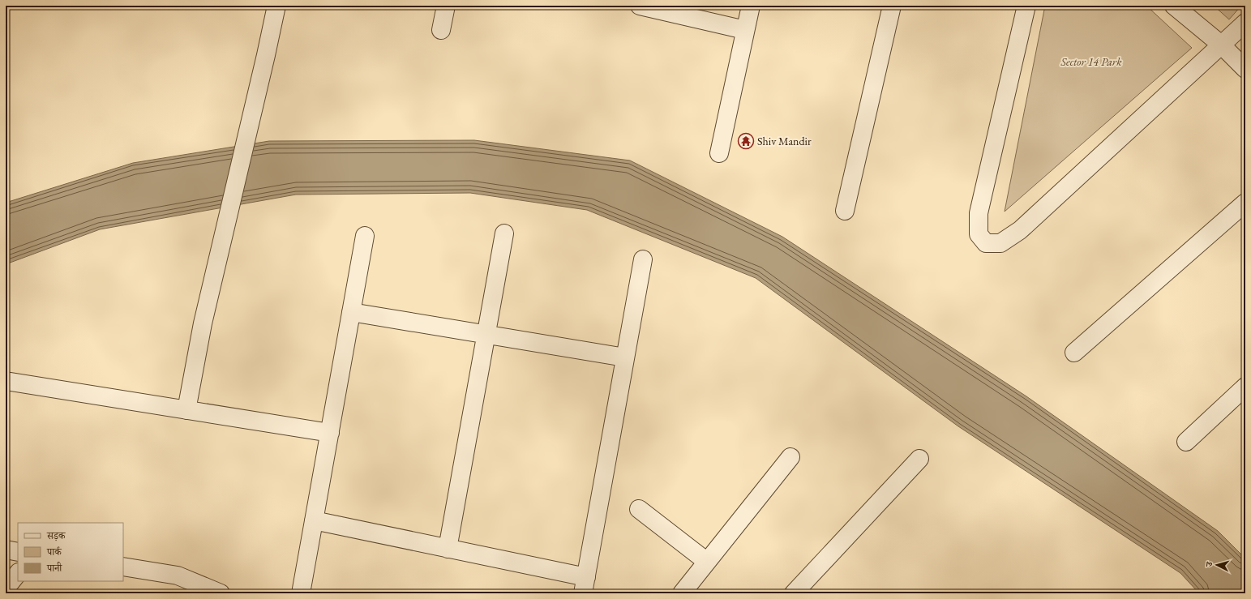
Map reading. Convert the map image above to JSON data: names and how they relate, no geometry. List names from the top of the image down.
{
  "parks": ["Sector 14 Park"],
  "places": {
    "temple": ["Shiv Mandir"]
  },
  "legend": ["सड़क", "पार्क", "पानी"],
  "north": "left"
}
